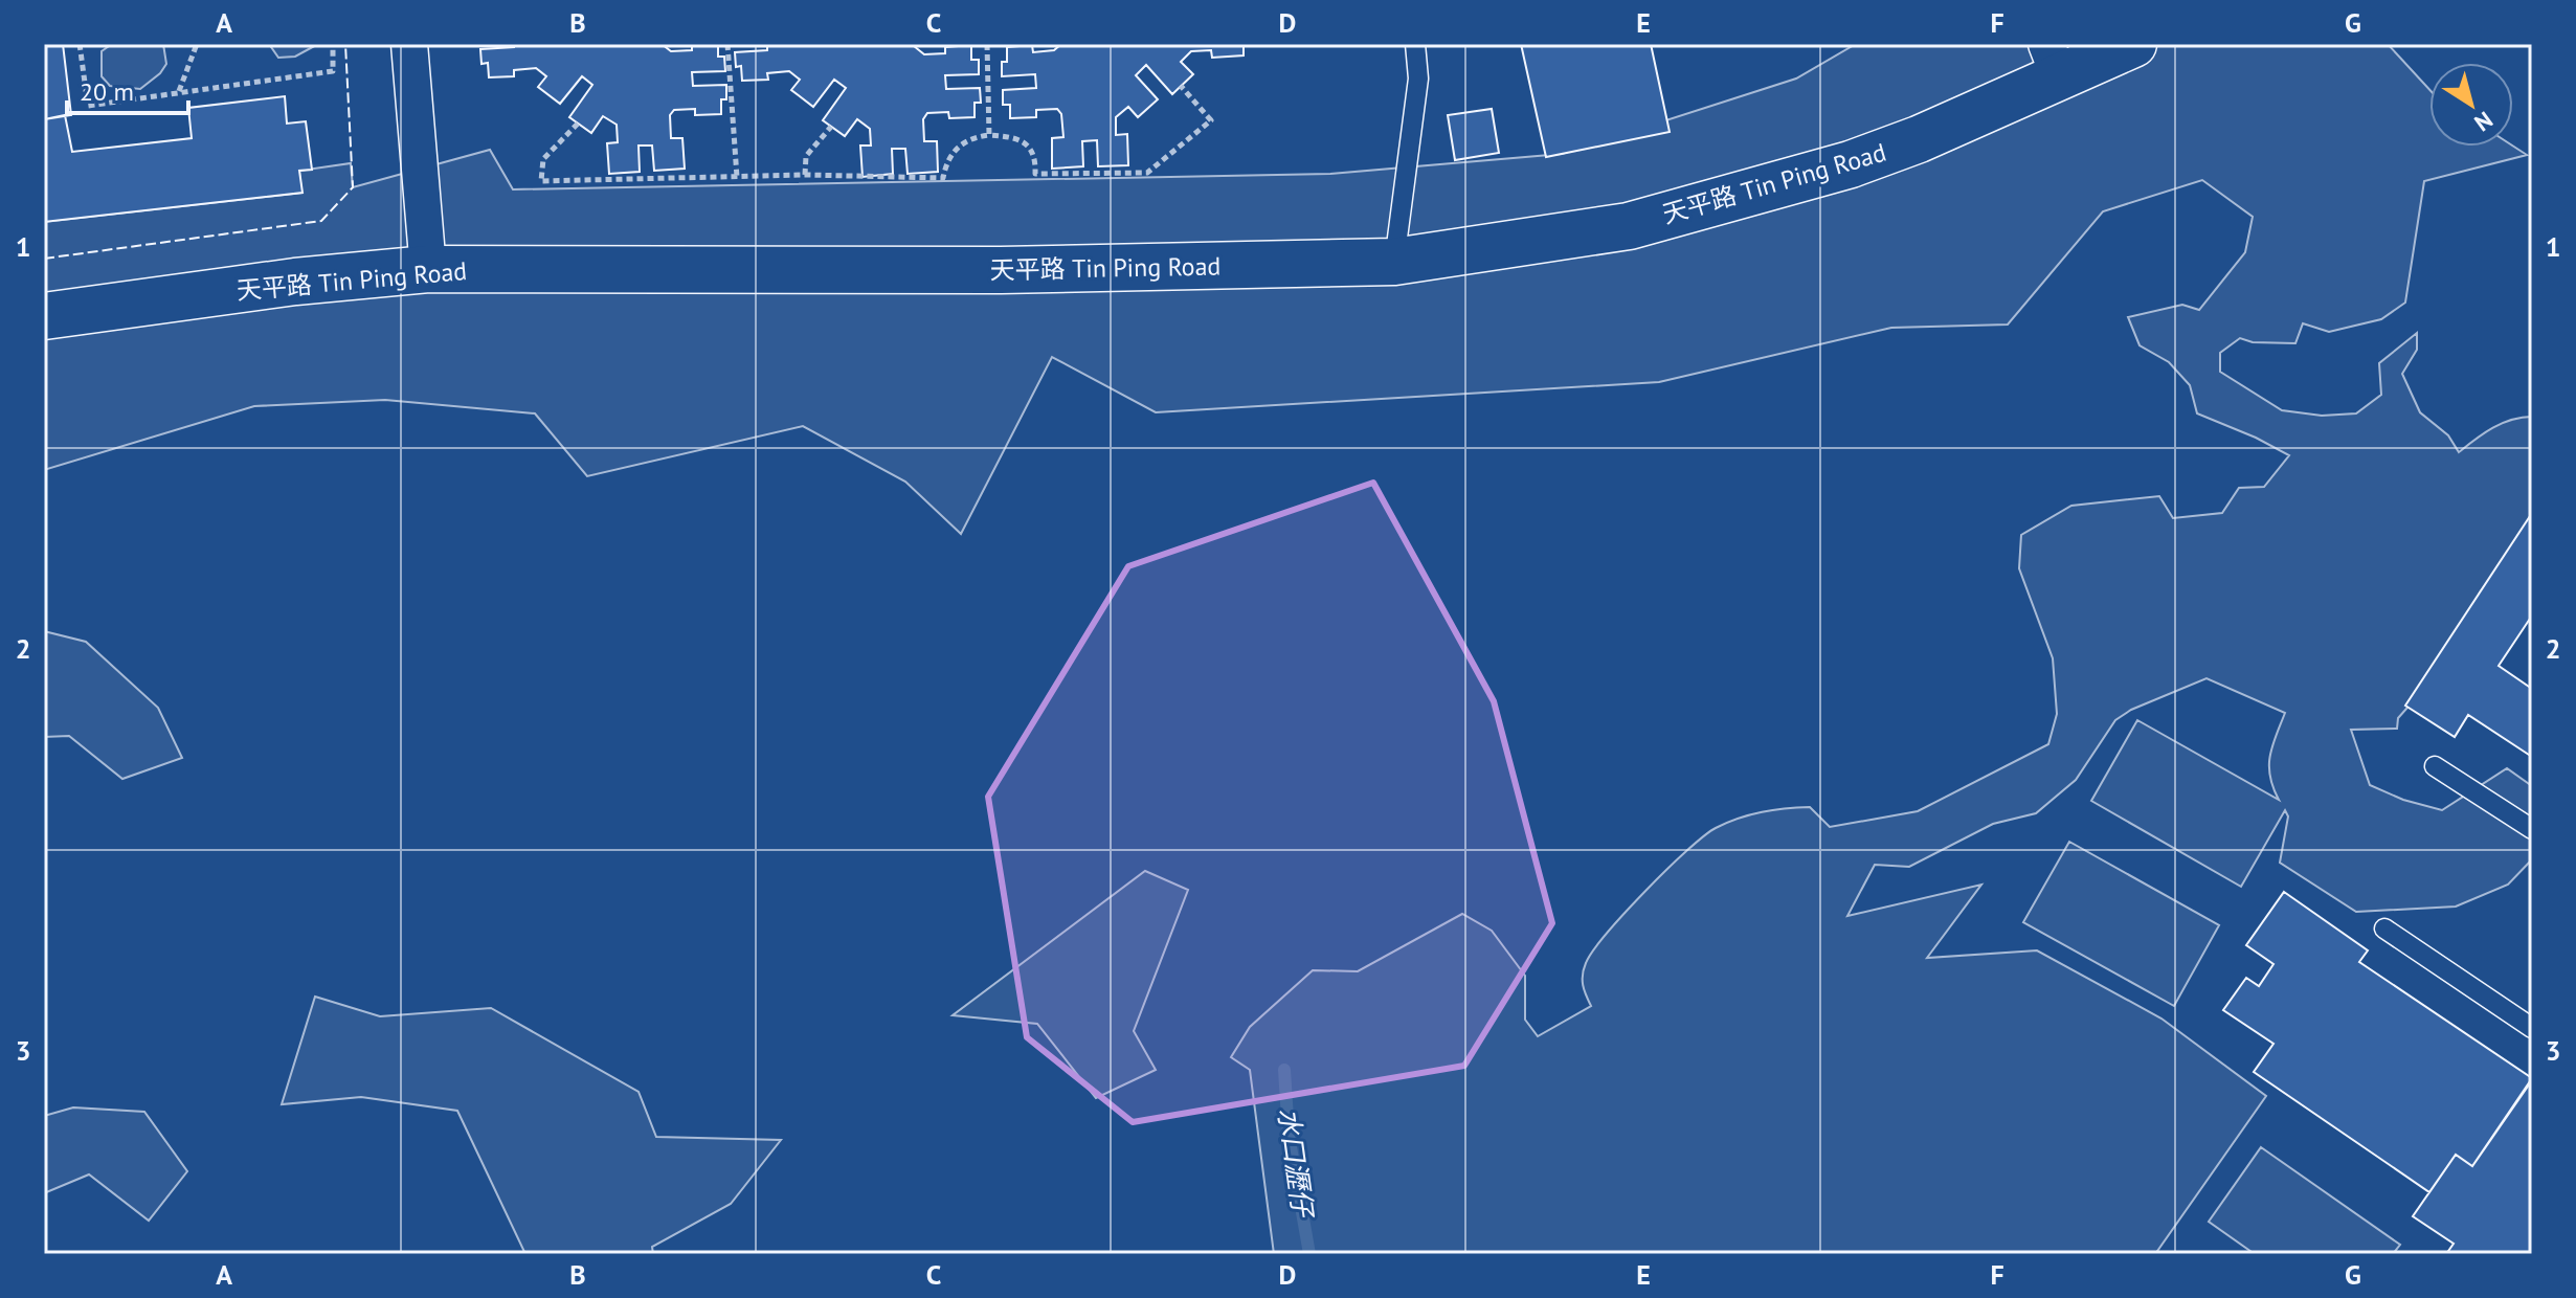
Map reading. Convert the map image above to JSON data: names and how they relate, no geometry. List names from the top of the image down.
{
  "streets": {
    "street": ["天平路 Tin Ping Road"]
  },
  "water": ["水口瀝仔"],
  "scale_bar": "20 m",
  "north": "bottom right",
  "grid": {
    "columns": [
      "A",
      "B",
      "C",
      "D",
      "E",
      "F",
      "G"
    ],
    "rows": ["1", "2", "3"]
  }
}
